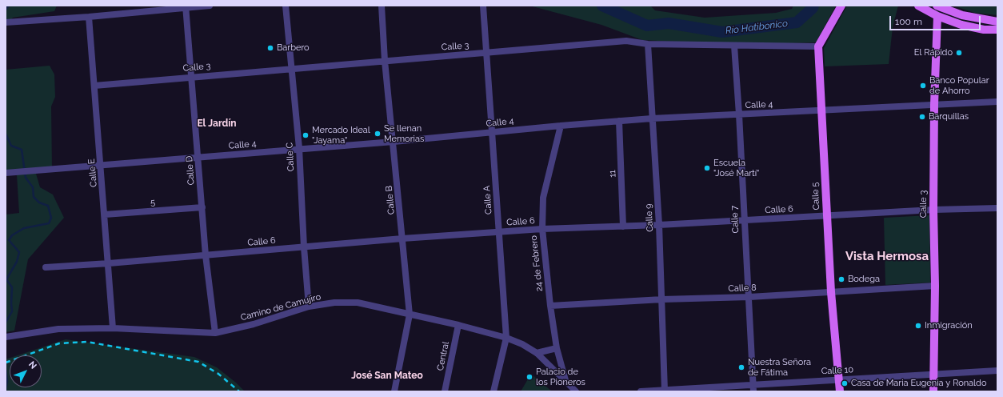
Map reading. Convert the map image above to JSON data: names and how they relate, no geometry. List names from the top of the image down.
{
  "streets": {
    "main road": ["Calle 3", "Calle 5"],
    "street": [
      "Calle 4",
      "Calle C",
      "Calle D",
      "Calle E",
      "11",
      "Calle B",
      "Calle A",
      "5",
      "Calle 6",
      "Calle 9",
      "Calle 7",
      "24 de Febrero",
      "Calle 8",
      "Camino de Camujiro",
      "Central",
      "Calle 10"
    ]
  },
  "crossings": [
    ["Calle 3", "Calle 4"],
    ["Calle 3", "Calle C"],
    ["Calle 3", "Calle D"],
    ["Calle 3", "Calle E"],
    ["Calle 3", "Calle 5"],
    ["Calle 3", "Calle B"],
    ["Calle 3", "Calle A"],
    ["Calle 3", "Calle 6"],
    ["Calle 3", "Calle 9"],
    ["Calle 3", "Calle 7"],
    ["Calle 3", "Calle 8"],
    ["Calle 3", "Calle 10"],
    ["Calle 4", "Calle C"],
    ["Calle 4", "Calle D"],
    ["Calle 4", "Calle E"],
    ["Calle 4", "11"],
    ["Calle 4", "Calle 5"],
    ["Calle 4", "Calle B"],
    ["Calle 4", "Calle A"],
    ["Calle 4", "Calle 9"],
    ["Calle 4", "Calle 7"],
    ["Calle 4", "24 de Febrero"],
    ["Calle C", "Calle 6"],
    ["Calle C", "Camino de Camujiro"],
    ["Calle D", "5"],
    ["Calle D", "Calle 6"],
    ["Calle D", "Camino de Camujiro"],
    ["Calle E", "5"],
    ["Calle E", "Calle 6"],
    ["Calle E", "Camino de Camujiro"],
    ["11", "Calle 6"],
    ["Calle 5", "Calle 6"],
    ["Calle 5", "Calle 8"],
    ["Calle 5", "Calle 10"],
    ["Calle B", "Calle 6"],
    ["Calle B", "Camino de Camujiro"],
    ["Calle A", "Calle 6"],
    ["Calle A", "Camino de Camujiro"],
    ["Calle 6", "Calle 9"],
    ["Calle 6", "Calle 7"],
    ["Calle 6", "24 de Febrero"],
    ["Calle 9", "Calle 8"],
    ["Calle 9", "Calle 10"],
    ["Calle 7", "Calle 8"],
    ["Calle 7", "Calle 10"],
    ["24 de Febrero", "Calle 8"],
    ["24 de Febrero", "Camino de Camujiro"],
    ["Camino de Camujiro", "Central"]
  ],
  "districts": ["El Jardín", "Vista Hermosa", "José San Mateo"],
  "water": ["Río Hatibonico"],
  "places": [
    "Barbero",
    "El Rápido",
    "Banco Popular de Ahorro",
    "Barquillas",
    "Se llenan Memorias",
    "Mercado Ideal \"Jayama\"",
    "Escuela \"José Martí\"",
    "Bodega",
    "Inmigración",
    "Nuestra Señora de Fátima",
    "Palacio de los Pioneros",
    "Casa de Maria Eugenia y Ronaldo"
  ],
  "scale_bar": "100 m",
  "north": "top right"
}
